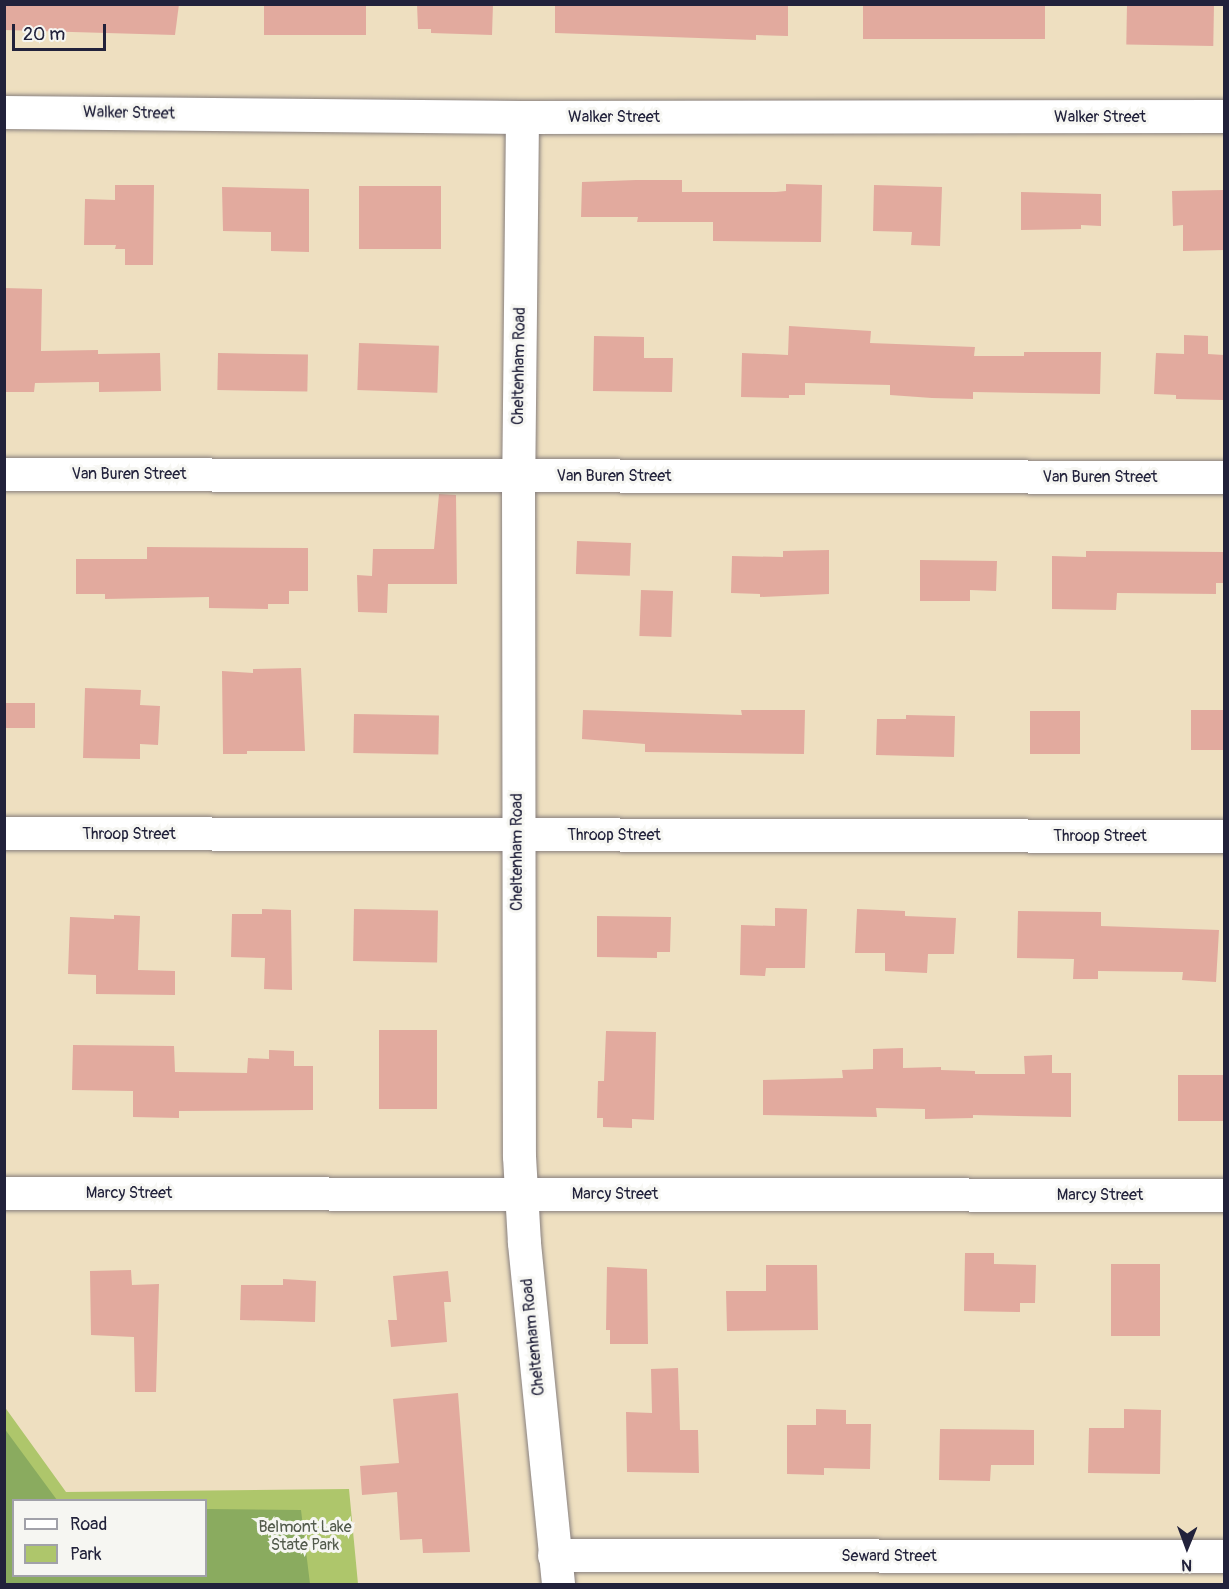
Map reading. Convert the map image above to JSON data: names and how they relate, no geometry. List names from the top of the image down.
{
  "streets": {
    "street": [
      "Walker Street",
      "Cheltenham Road",
      "Van Buren Street",
      "Throop Street",
      "Marcy Street",
      "Seward Street"
    ]
  },
  "crossings": [
    ["Walker Street", "Cheltenham Road"],
    ["Cheltenham Road", "Van Buren Street"],
    ["Cheltenham Road", "Throop Street"],
    ["Cheltenham Road", "Marcy Street"],
    ["Cheltenham Road", "Seward Street"]
  ],
  "parks": ["Belmont Lake State Park"],
  "legend": ["Road", "Park"],
  "scale_bar": "20 m",
  "north": "bottom"
}
